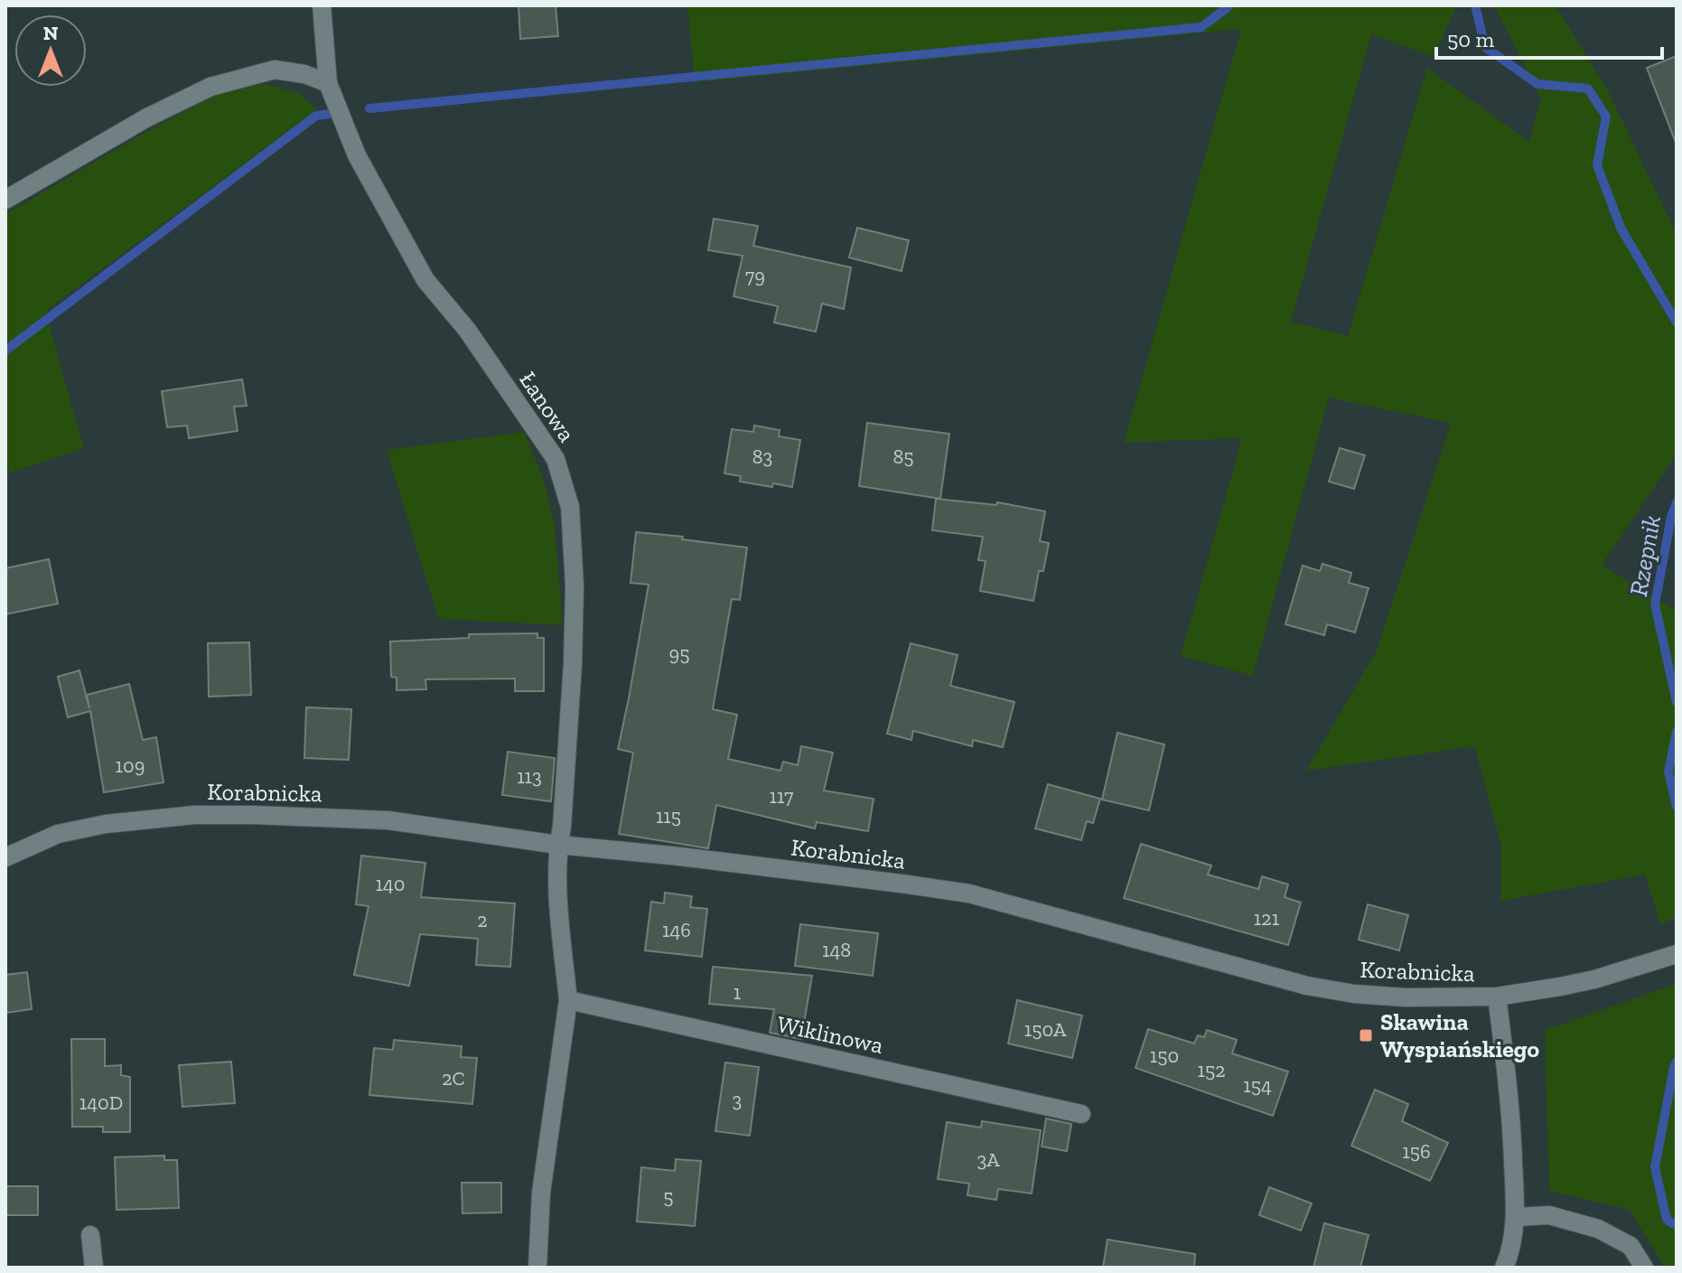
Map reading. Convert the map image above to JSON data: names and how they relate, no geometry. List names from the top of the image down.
{
  "streets": {
    "street": ["Łanowa", "Korabnicka", "Wiklinowa"]
  },
  "crossings": [
    ["Łanowa", "Korabnicka"]
  ],
  "water": ["Rzepnik"],
  "places": {
    "transit": ["Skawina Wyspiańskiego"]
  },
  "house_numbers": [
    "79",
    "83",
    "85",
    "95",
    "109",
    "113",
    "117",
    "115",
    "140",
    "121",
    "2",
    "146",
    "148",
    "1",
    "150A",
    "150",
    "152",
    "2C",
    "154",
    "3",
    "140D",
    "156",
    "3A",
    "5"
  ],
  "scale_bar": "50 m",
  "north": "top"
}
